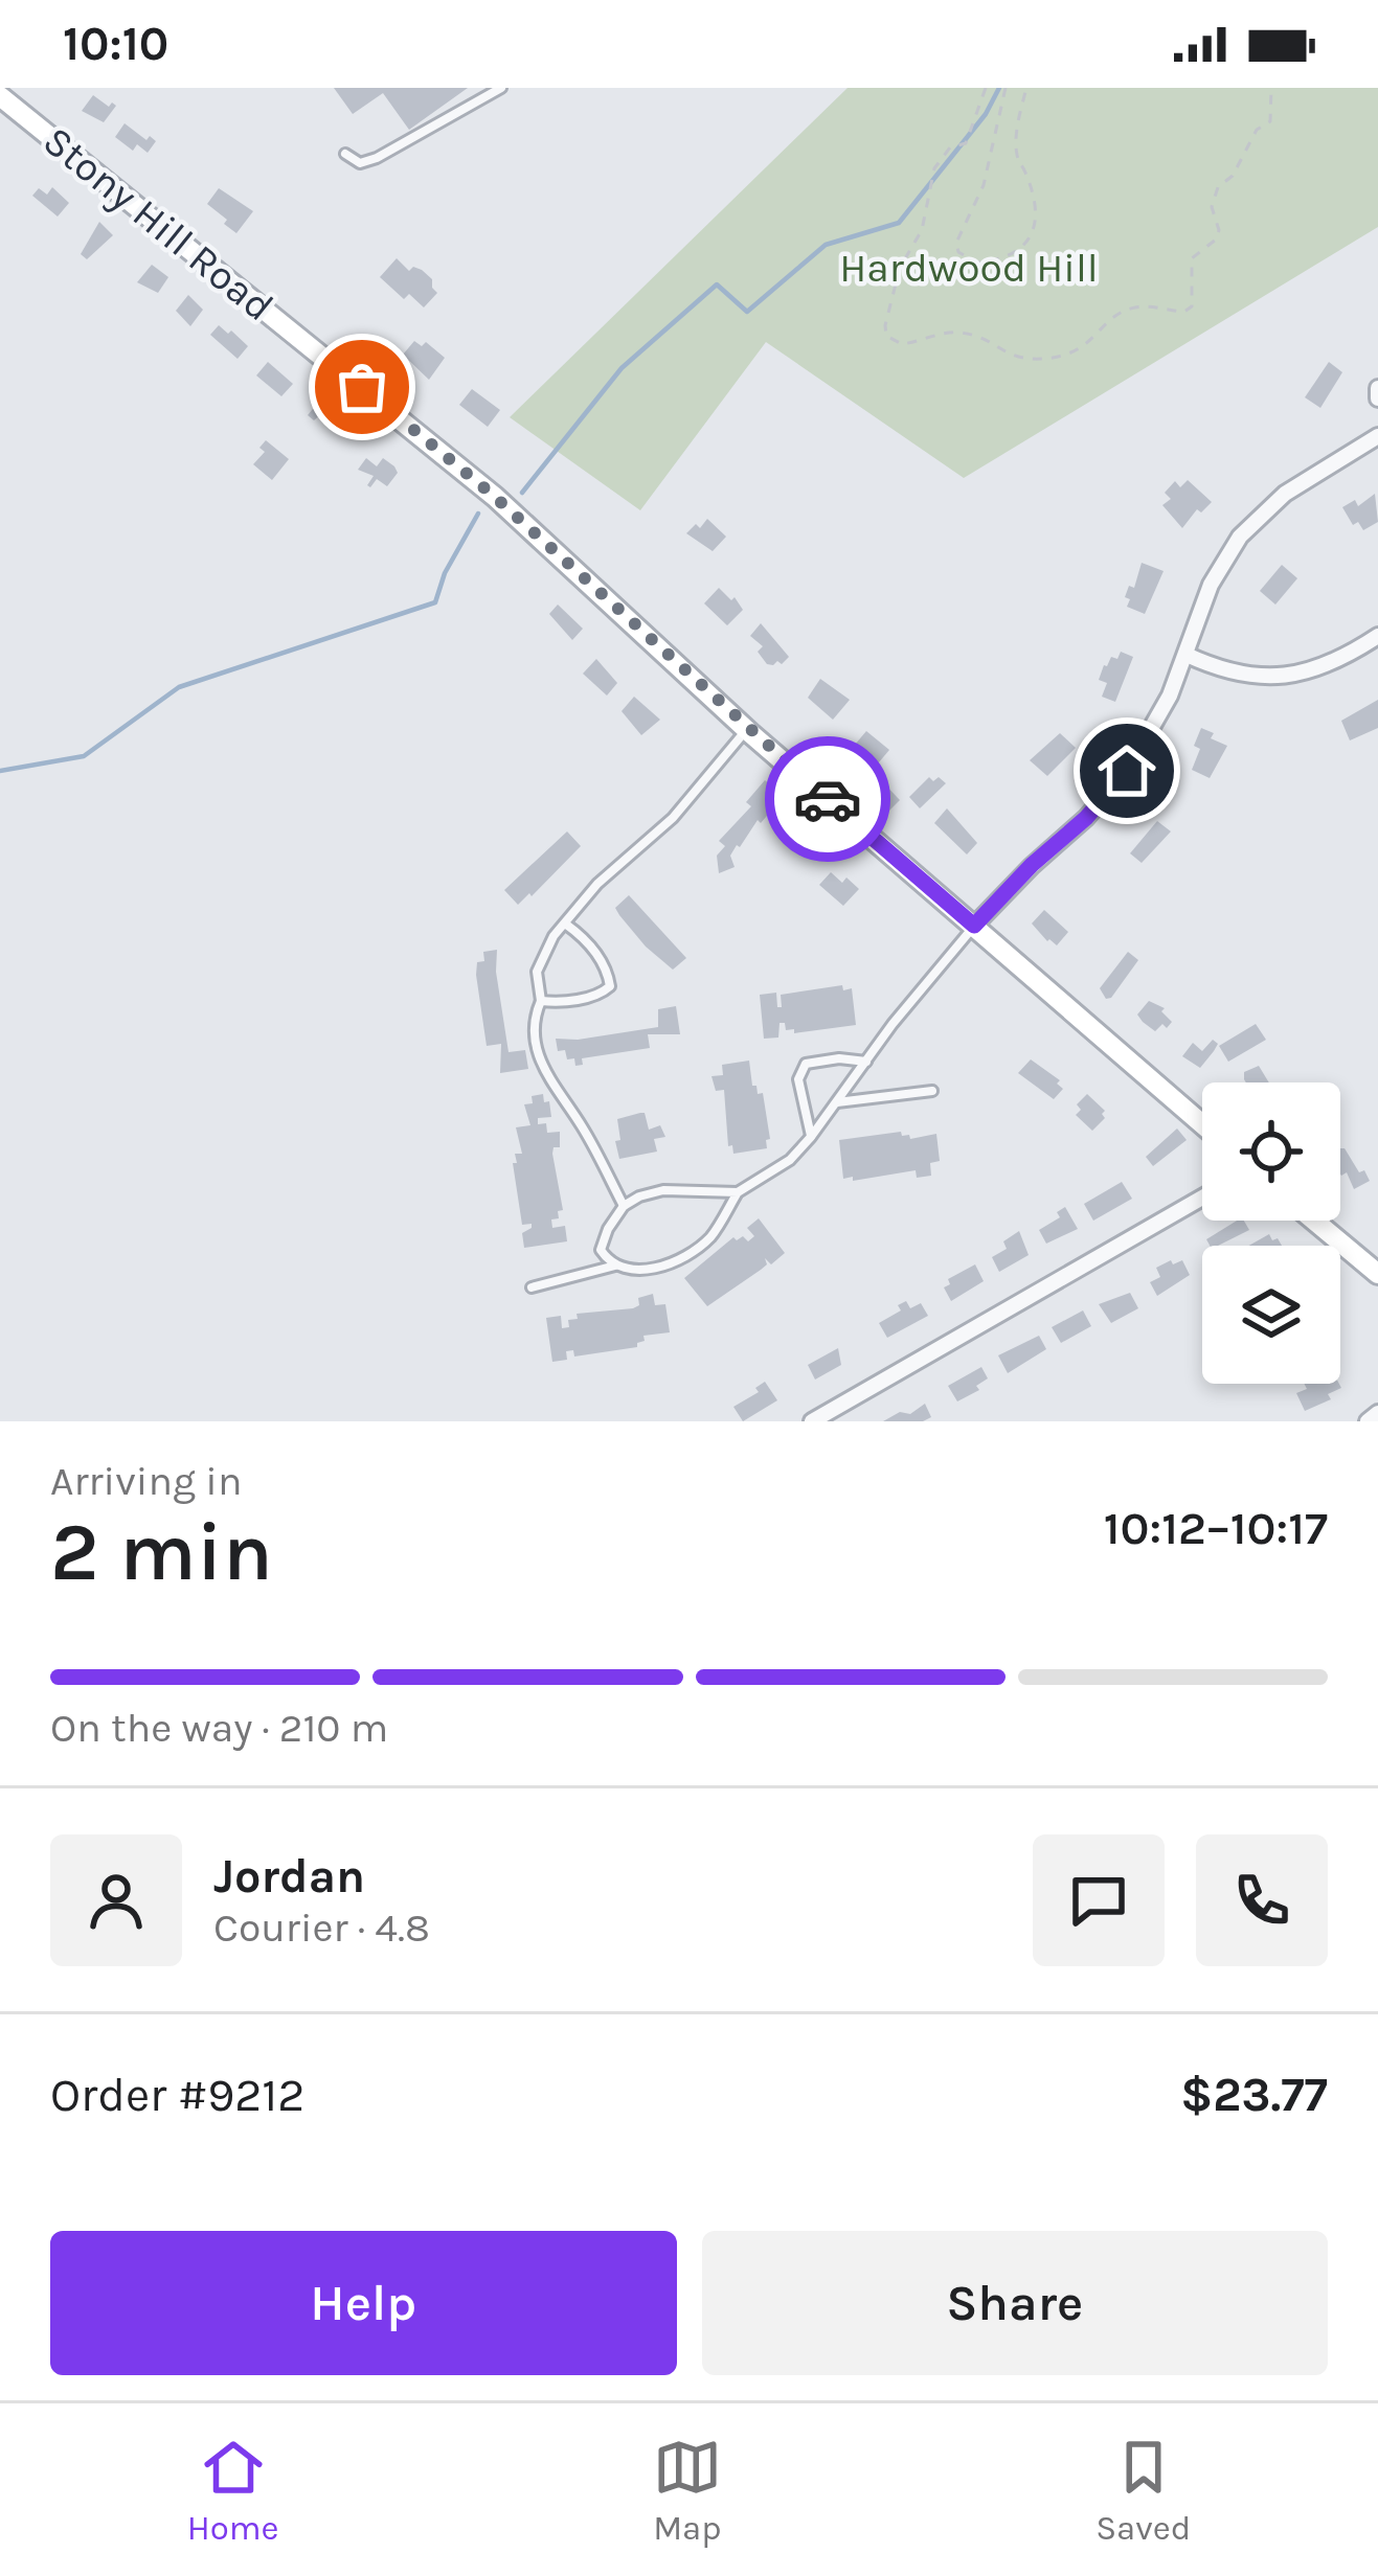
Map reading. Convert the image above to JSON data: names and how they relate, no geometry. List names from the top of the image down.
{
  "streets": {
    "main road": ["Stony Hill Road"]
  },
  "parks": ["Hardwood Hill"],
  "page": {
    "status": "10:10",
    "heading": ["2 min", "Arriving in", "10:12–10:17"],
    "panel": [
      "Jordan",
      "Courier · 4.8",
      "Order #9212",
      "$23.77"
    ],
    "bar": "On the way · 210 m",
    "buttons": ["Help", "Share"],
    "tabs": ["Home", "Map", "Saved"]
  }
}
